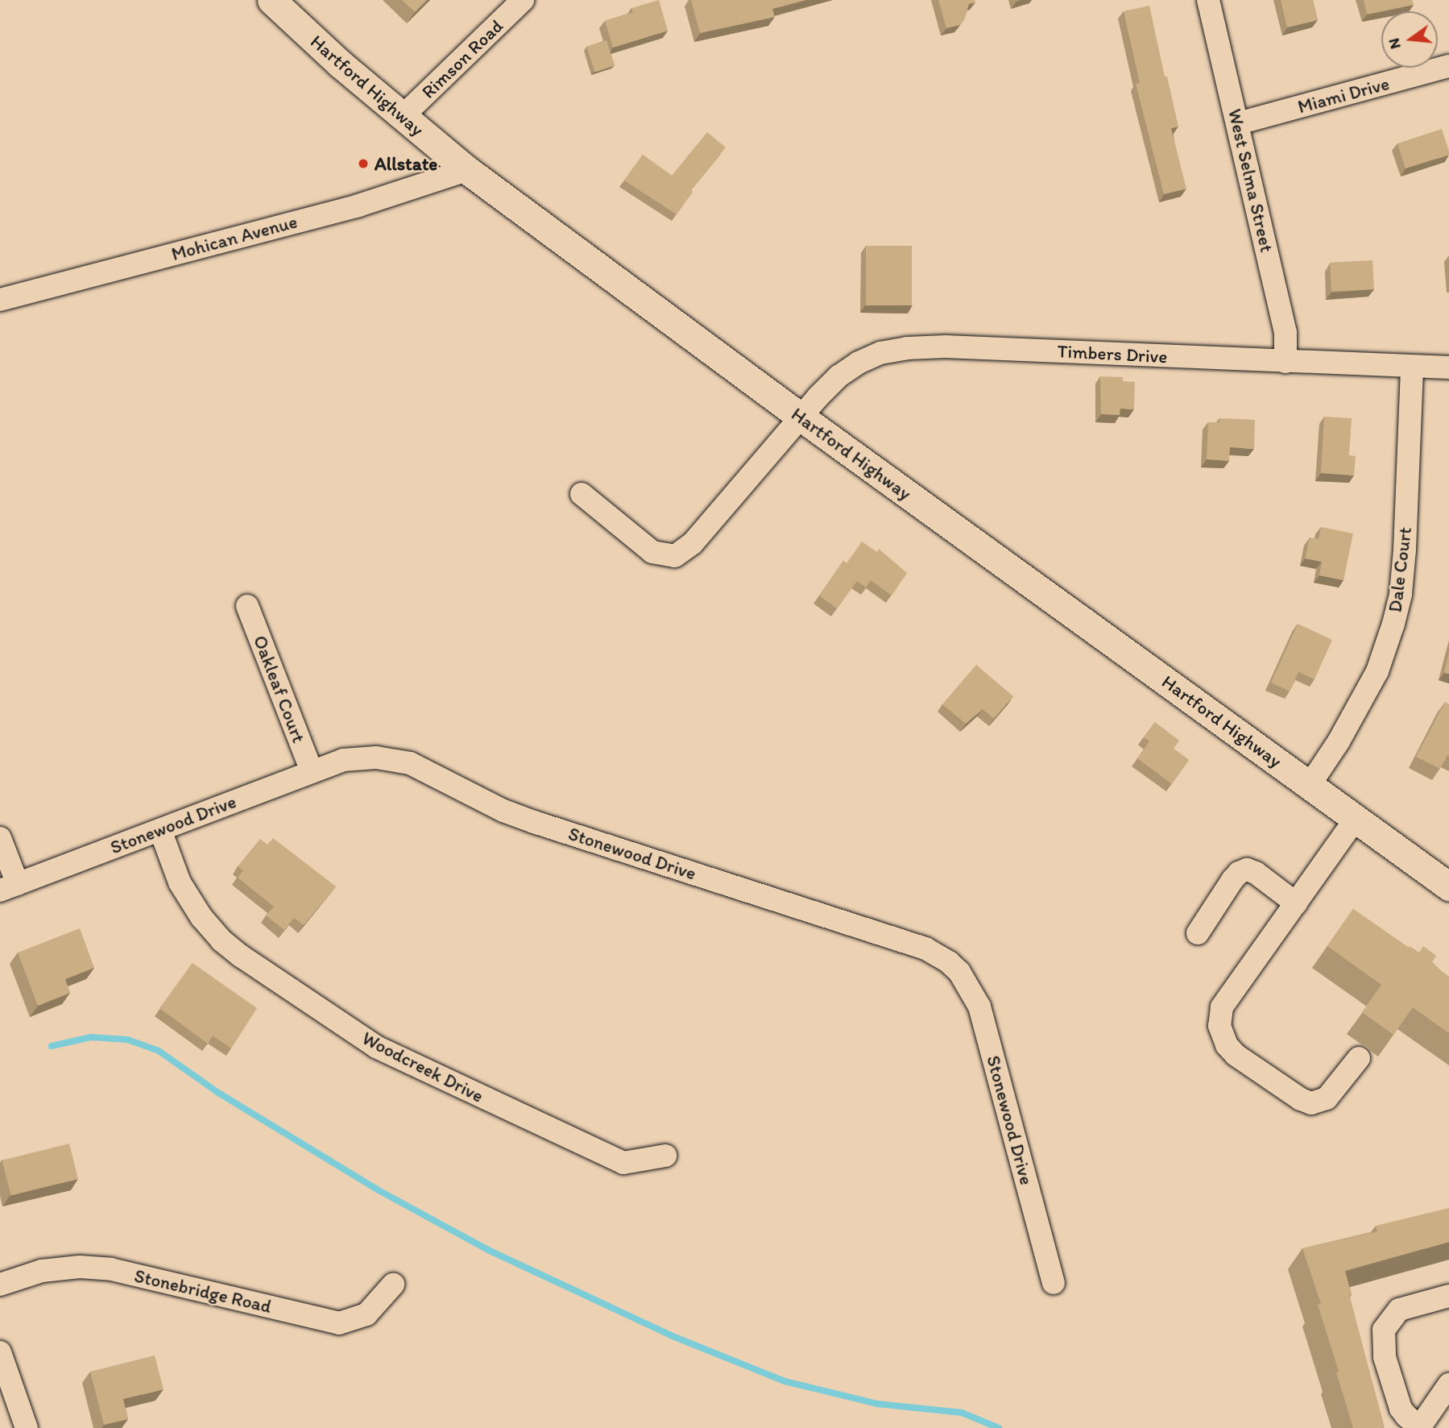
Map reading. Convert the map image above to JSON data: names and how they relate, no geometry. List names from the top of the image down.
{
  "streets": {
    "main road": ["Hartford Highway"],
    "street": [
      "Rimson Road",
      "Miami Drive",
      "West Selma Street",
      "Mohican Avenue",
      "Timbers Drive",
      "Dale Court",
      "Oakleaf Court",
      "Stonewood Drive",
      "Woodcreek Drive",
      "Stonebridge Road"
    ]
  },
  "crossings": [
    ["Rimson Road", "Hartford Highway"],
    ["Hartford Highway", "Mohican Avenue"],
    ["Hartford Highway", "Timbers Drive"],
    ["Hartford Highway", "Dale Court"],
    ["Miami Drive", "West Selma Street"],
    ["West Selma Street", "Timbers Drive"],
    ["Timbers Drive", "Dale Court"],
    ["Oakleaf Court", "Stonewood Drive"],
    ["Stonewood Drive", "Woodcreek Drive"]
  ],
  "places": ["Allstate"],
  "north": "left"
}
